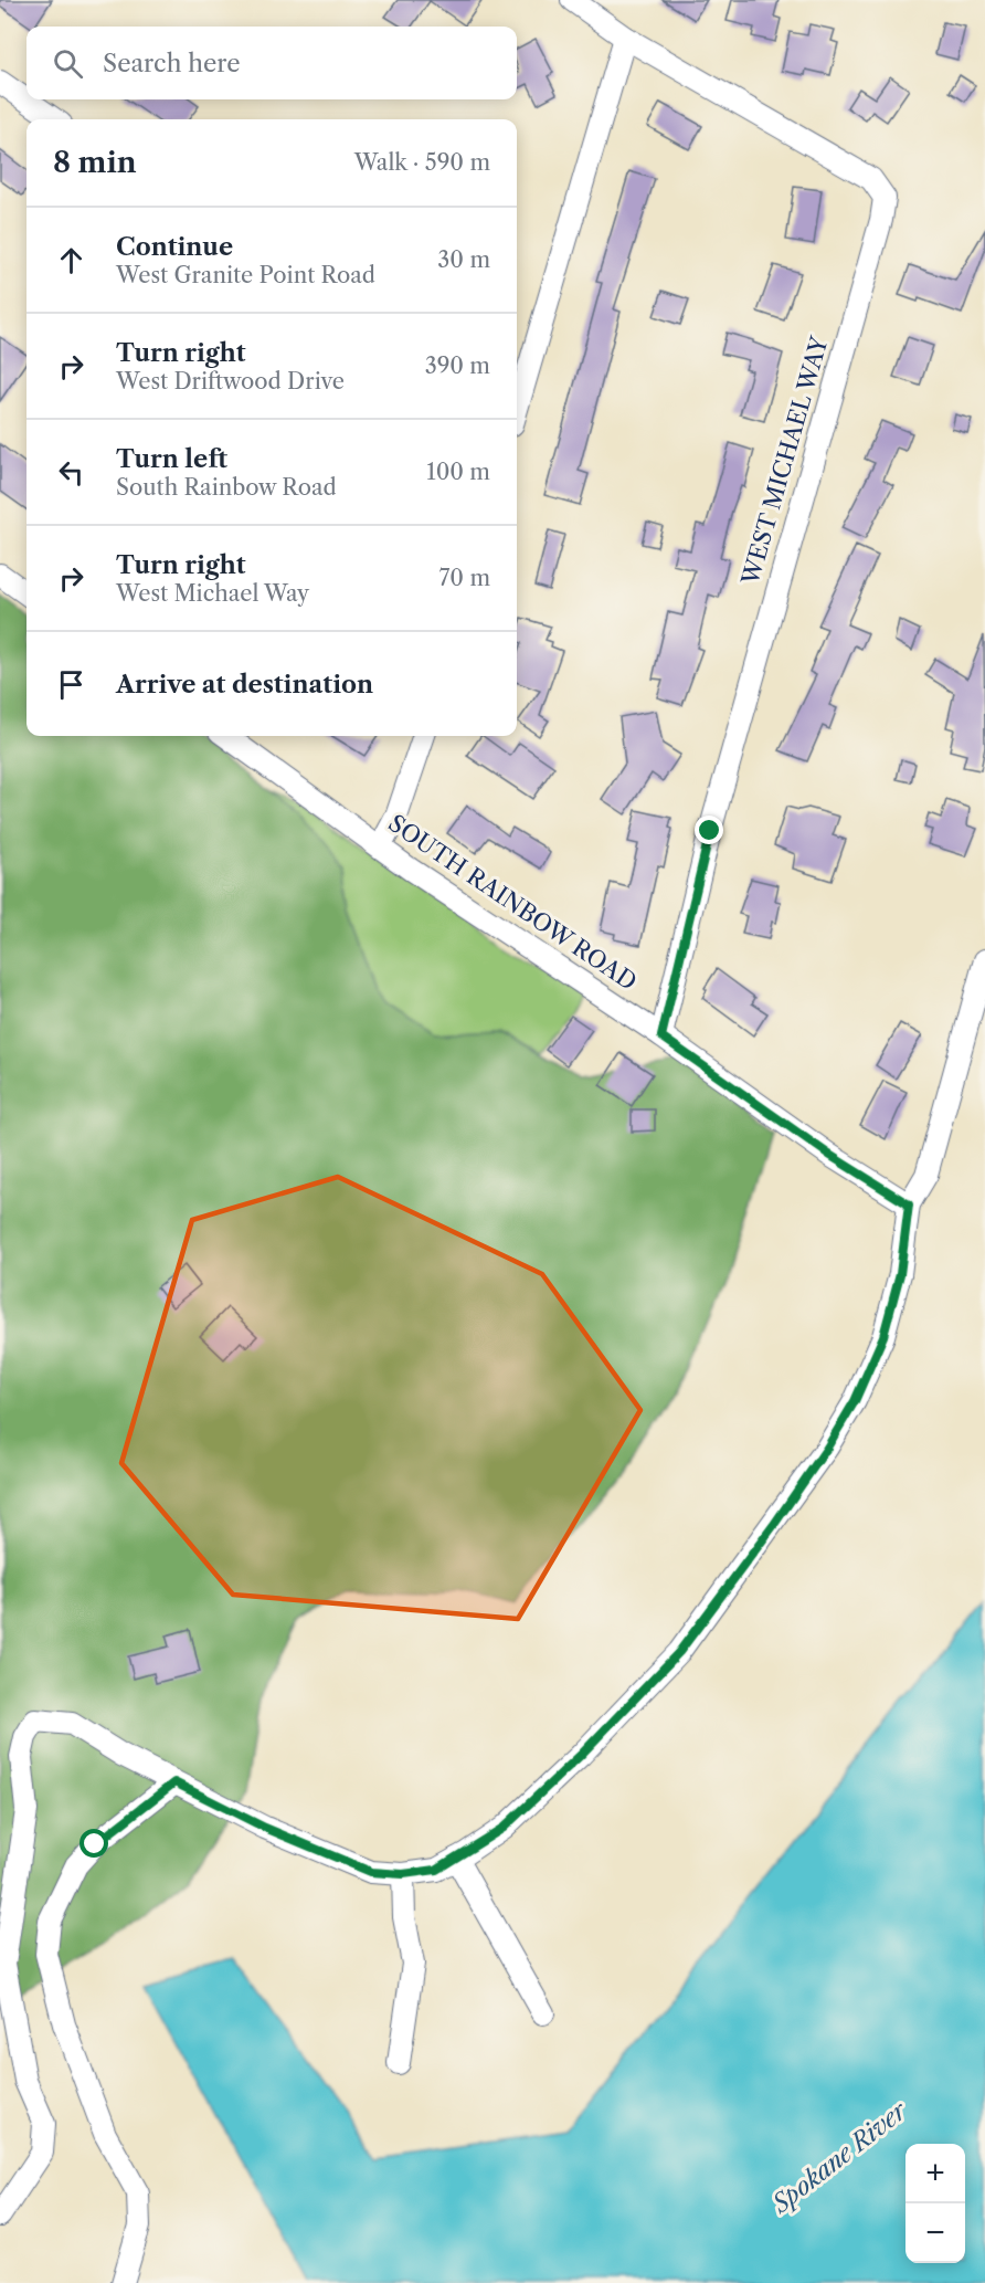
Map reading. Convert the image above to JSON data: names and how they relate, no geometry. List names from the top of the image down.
{
  "streets": {
    "street": ["WEST MICHAEL WAY", "SOUTH RAINBOW ROAD"]
  },
  "crossings": [
    ["WEST MICHAEL WAY", "SOUTH RAINBOW ROAD"]
  ],
  "water": ["Spokane River"],
  "page": {
    "search": "Search here",
    "heading": ["8 min", "Walk · 590 m"],
    "list": [
      ["Continue", "West Granite Point Road", "30 m"],
      ["Turn right", "West Driftwood Drive", "390 m"],
      ["Turn left", "South Rainbow Road", "100 m"],
      ["Turn right", "West Michael Way", "70 m"],
      "Arrive at destination"
    ],
    "map_buttons": ["+", "−"]
  }
}
